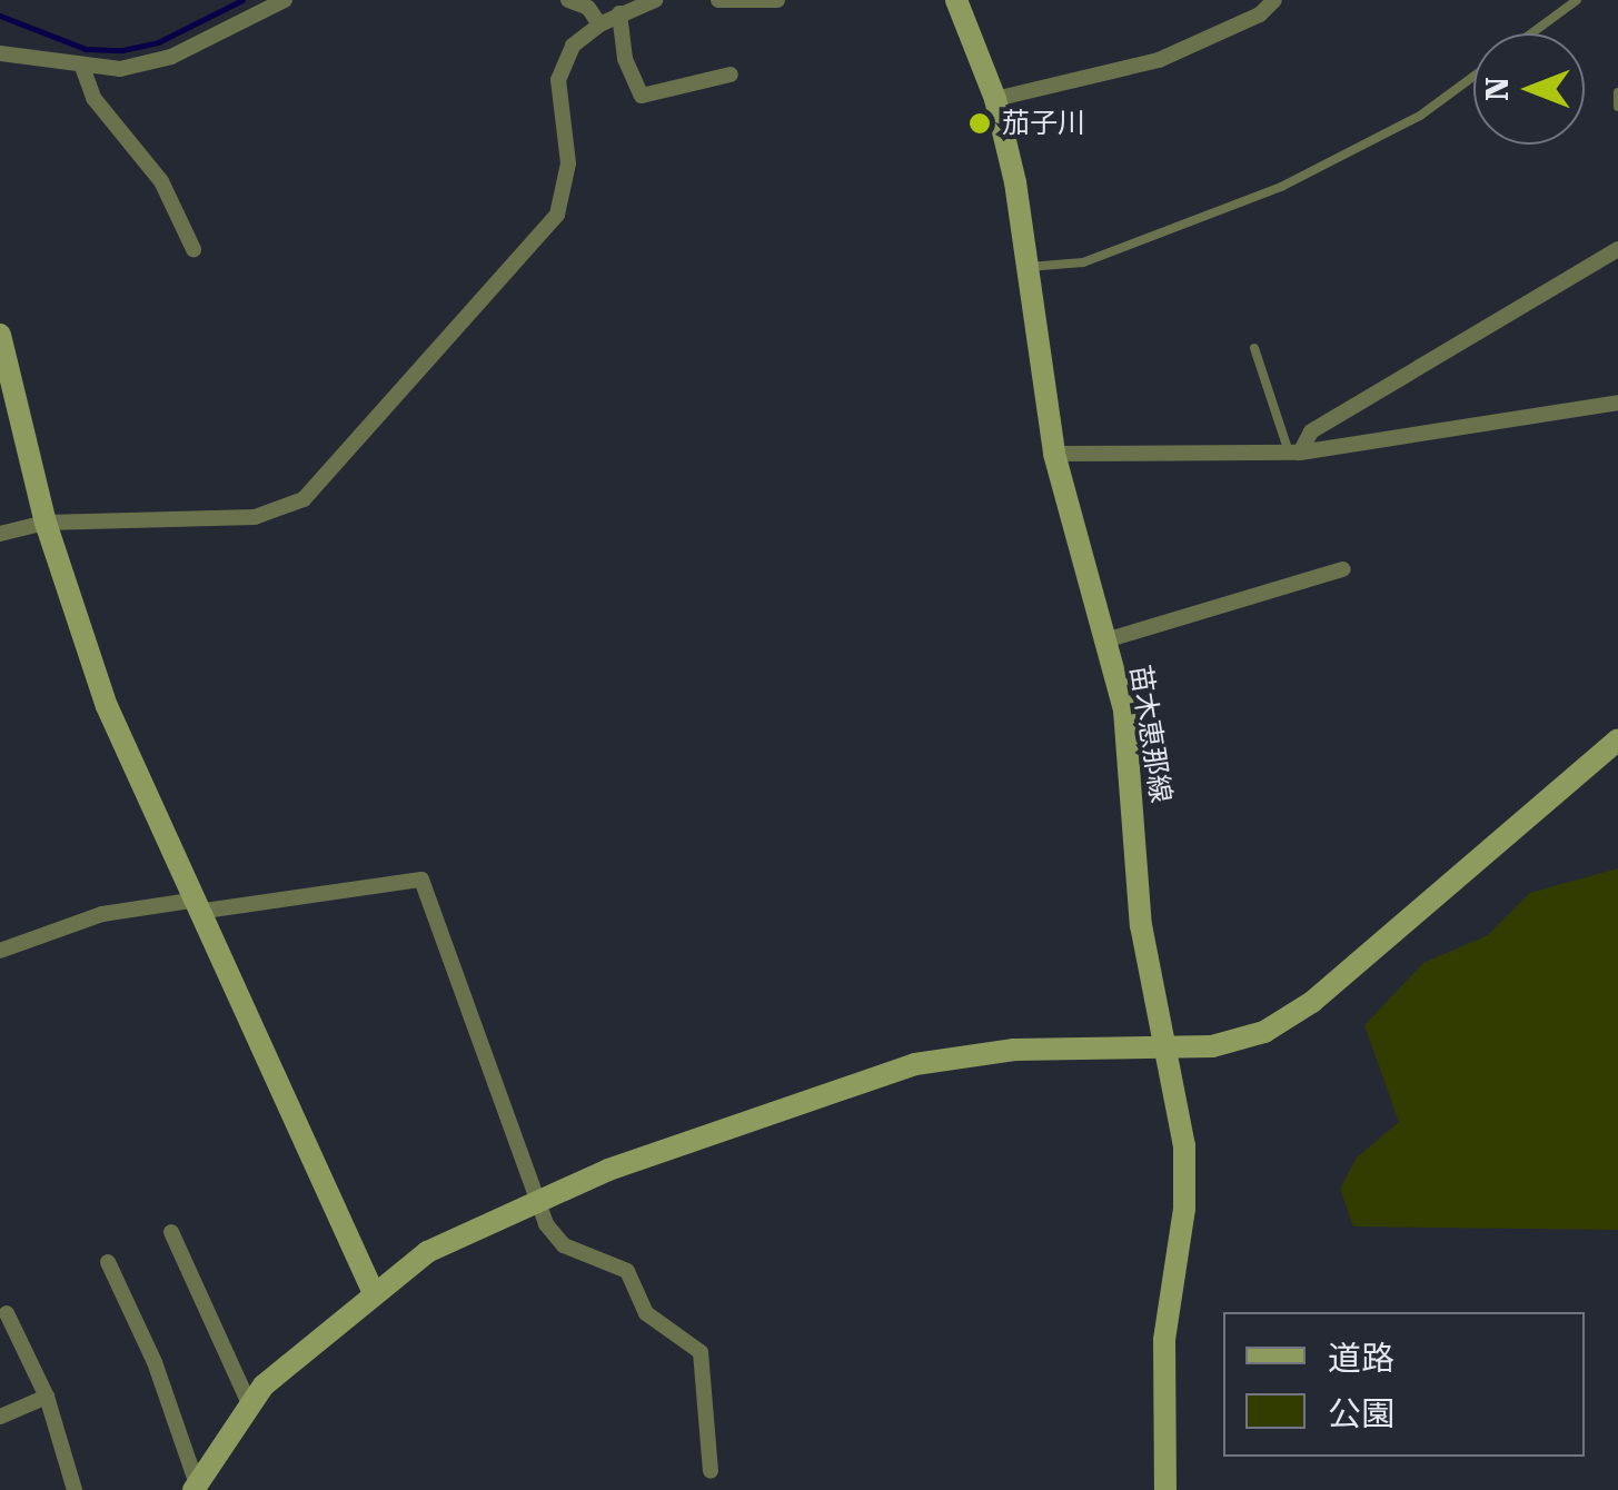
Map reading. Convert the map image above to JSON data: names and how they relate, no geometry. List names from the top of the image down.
{
  "streets": {
    "street": ["苗木恵那線"]
  },
  "places": ["茄子川"],
  "legend": ["道路", "公園"],
  "north": "left"
}
